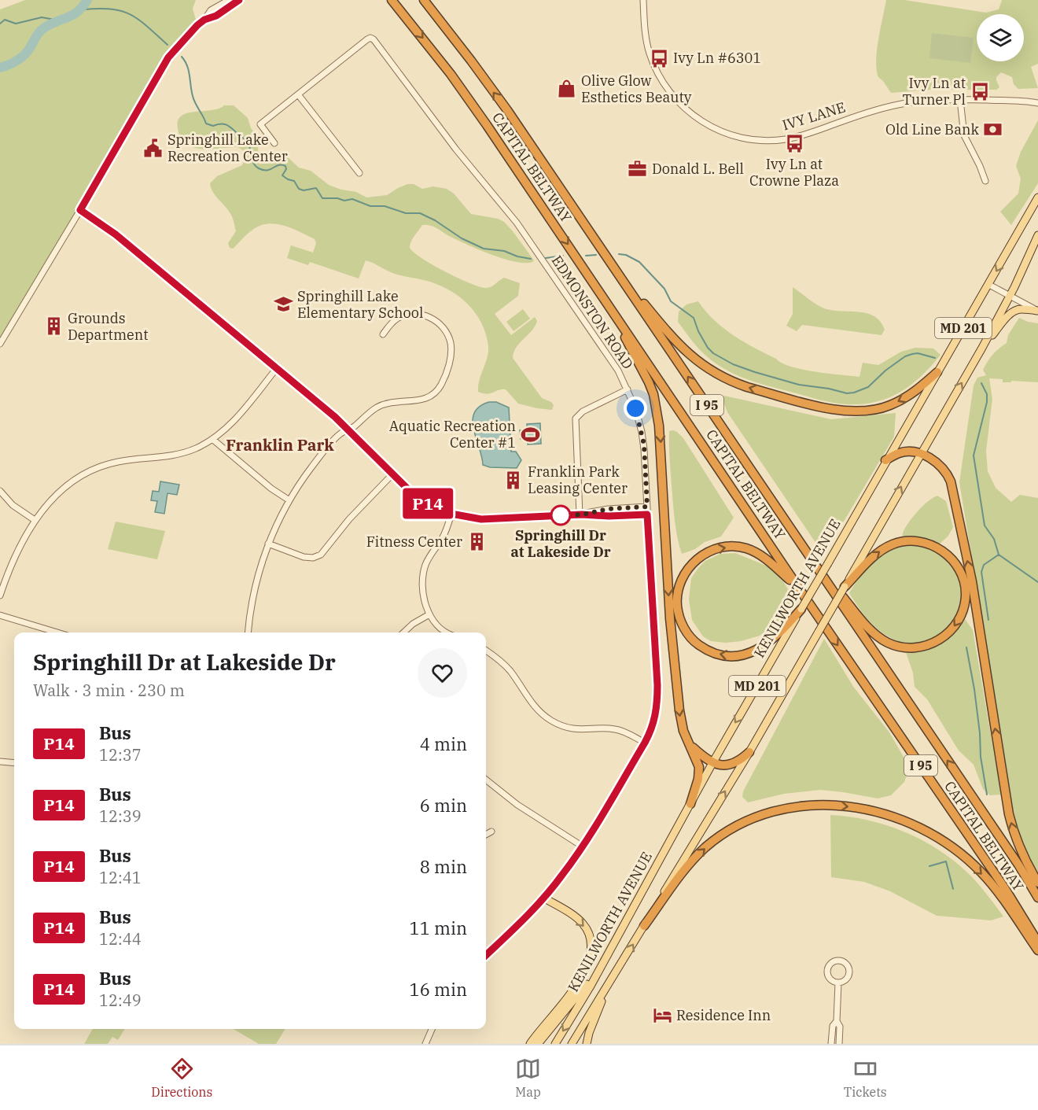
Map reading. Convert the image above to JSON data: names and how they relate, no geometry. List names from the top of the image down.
{
  "streets": {
    "highway": ["CAPITAL BELTWAY", "I 95"],
    "main road": ["MD 201", "KENILWORTH AVENUE"],
    "street": ["IVY LANE", "EDMONSTON ROAD"]
  },
  "districts": ["Franklin Park"],
  "places": {
    "bus stop": ["Ivy Ln #6301", "Ivy Ln at Turner Pl", "Ivy Ln at Crowne Plaza"],
    "shop": ["Olive Glow Esthetics Beauty"],
    "bank": ["Old Line Bank"],
    "public building": ["Springhill Lake Recreation Center"],
    "office": ["Donald L. Bell"],
    "school or university": ["Springhill Lake Elementary School"],
    "building": ["Grounds Department", "Franklin Park Leasing Center", "Fitness Center"],
    "sports": ["Aquatic Recreation Center #1"],
    "other": ["Springhill Dr at Lakeside Dr"],
    "hotel": ["Residence Inn"]
  },
  "lines": ["bus line P14"],
  "page": {
    "on_map": "P14",
    "heading": ["Springhill Dr at Lakeside Dr", "Walk · 3 min · 230 m"],
    "list": [
      {
        "mark": "P14",
        "name": "Bus",
        "note": "12:37",
        "value": "4 min"
      },
      {
        "mark": "P14",
        "name": "Bus",
        "note": "12:39",
        "value": "6 min"
      },
      {
        "mark": "P14",
        "name": "Bus",
        "note": "12:41",
        "value": "8 min"
      },
      {
        "mark": "P14",
        "name": "Bus",
        "note": "12:44",
        "value": "11 min"
      },
      {
        "mark": "P14",
        "name": "Bus",
        "note": "12:49",
        "value": "16 min"
      }
    ],
    "tabs": ["Directions", "Map", "Tickets"]
  }
}
